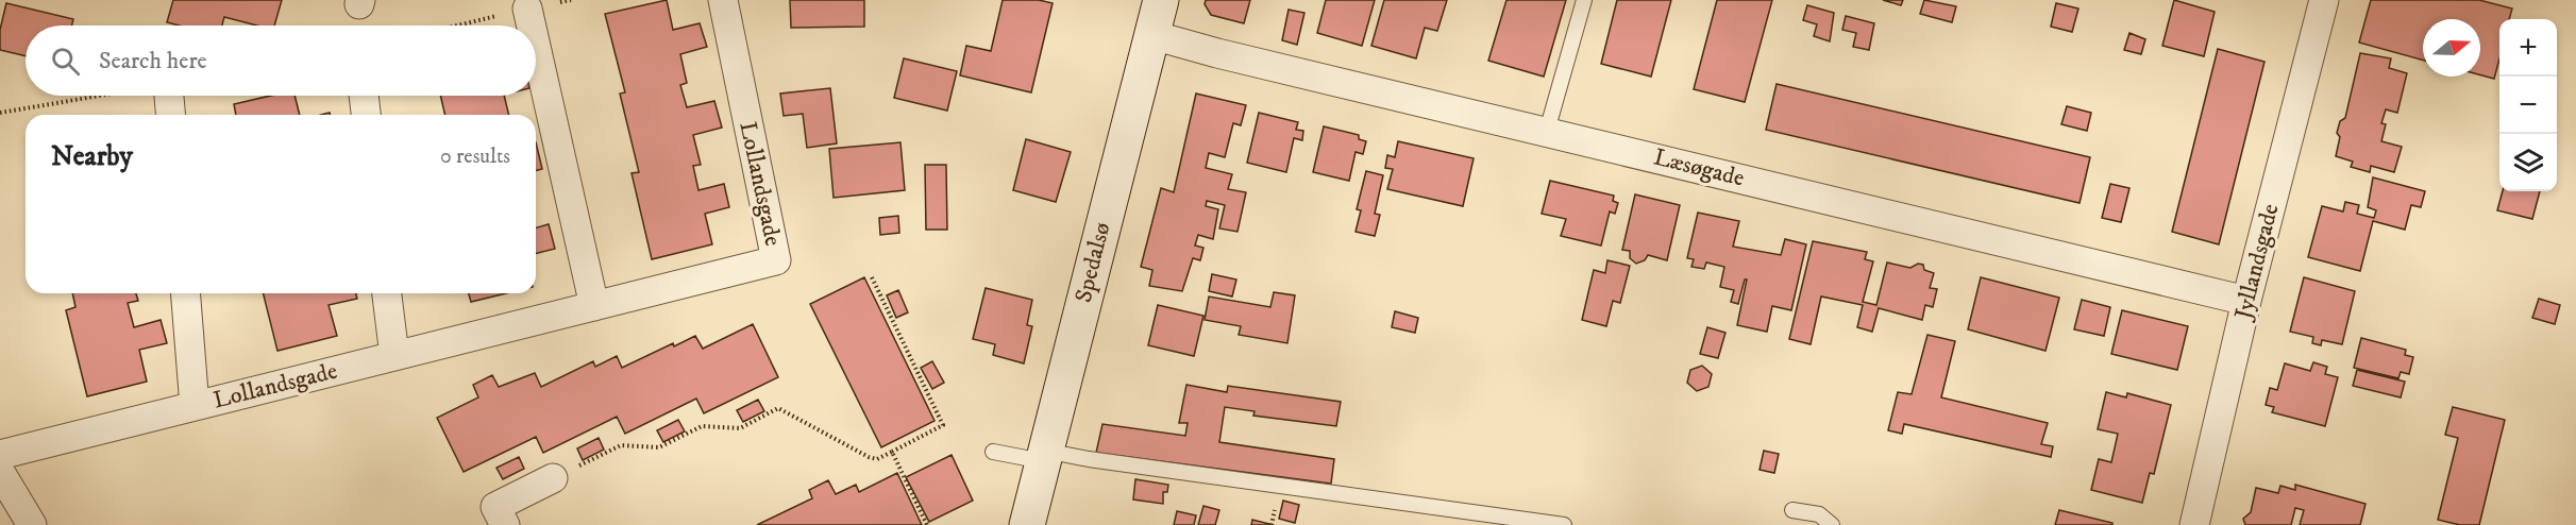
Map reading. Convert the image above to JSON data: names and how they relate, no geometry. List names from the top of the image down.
{
  "streets": {
    "street": [
      "Læsøgade",
      "Lollandsgade",
      "Jyllandsgade",
      "Spedalsø"
    ]
  },
  "crossings": [
    ["Læsøgade", "Jyllandsgade"],
    ["Læsøgade", "Spedalsø"]
  ],
  "north": "right",
  "page": {
    "map_buttons": ["+", "−"],
    "search": "Search here",
    "heading": ["Nearby", "0 results"]
  }
}
